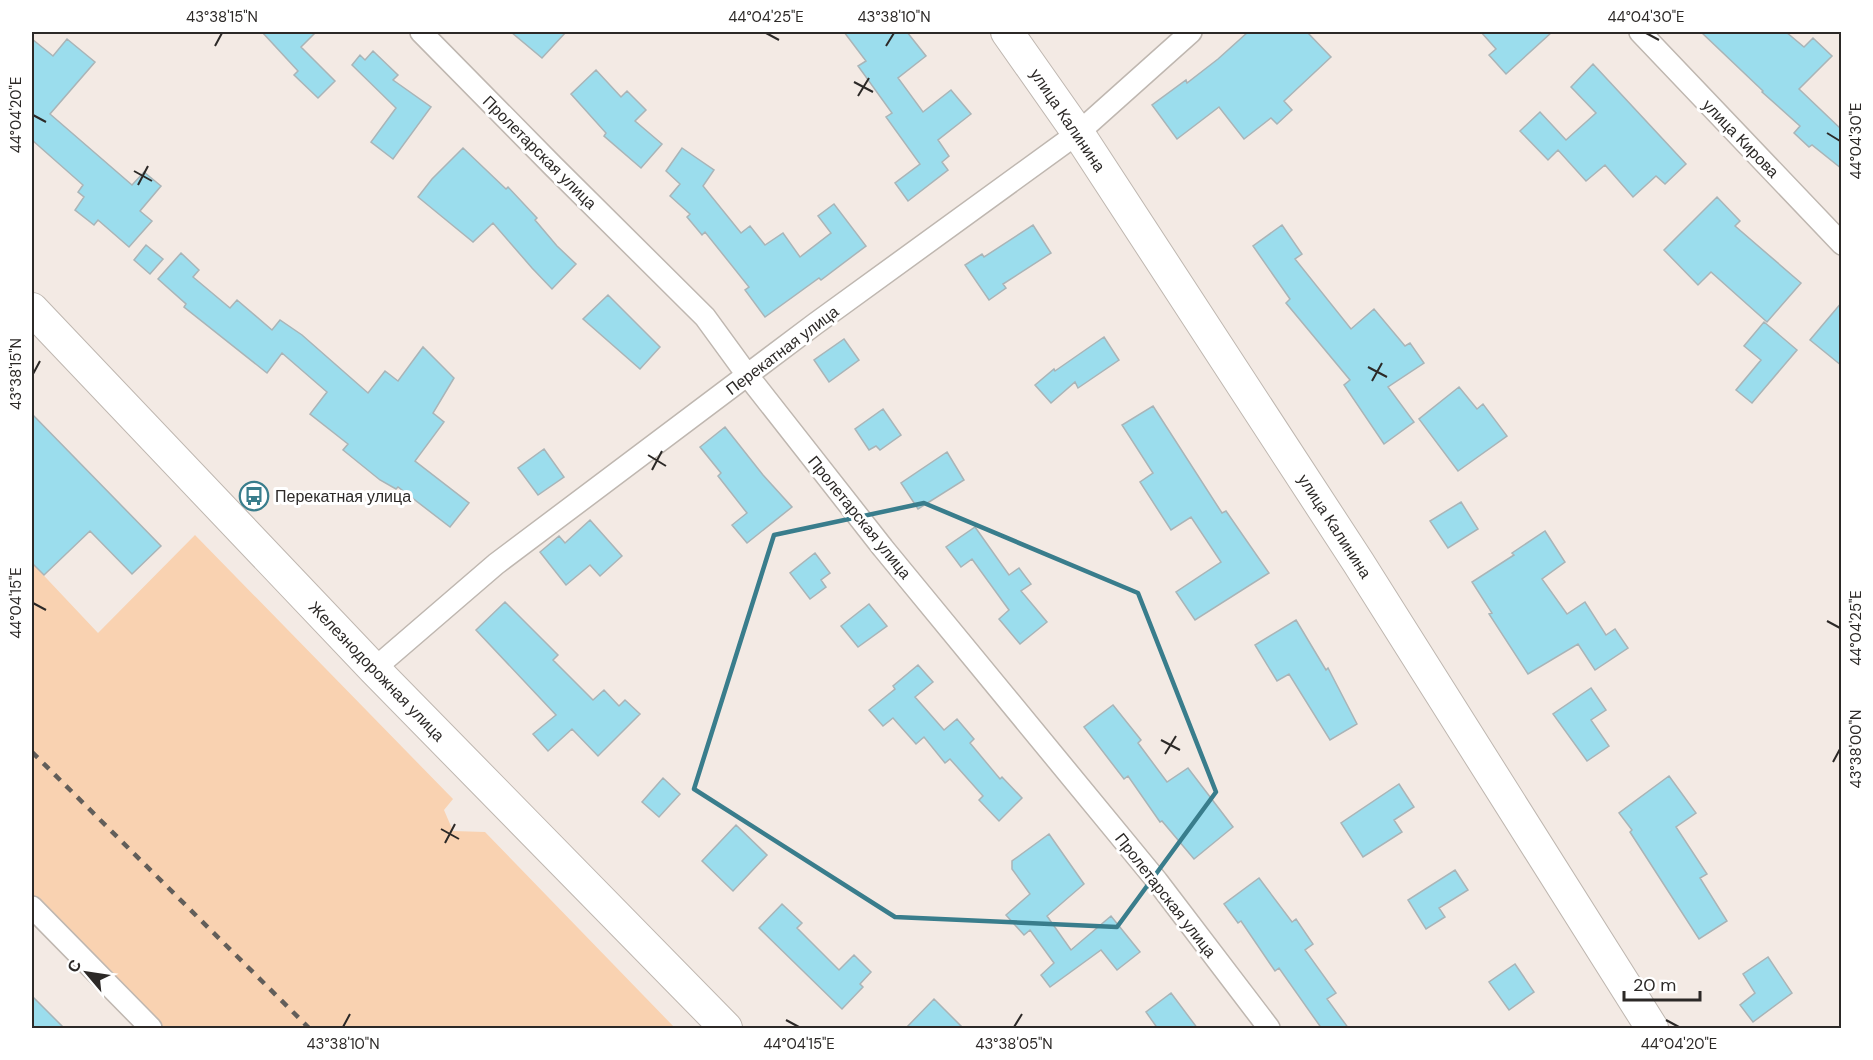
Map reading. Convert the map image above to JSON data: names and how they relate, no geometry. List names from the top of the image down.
{
  "streets": {
    "street": [
      "улица Калинина",
      "улица Кирова",
      "Пролетарская улица",
      "Перекатная улица",
      "Железнодорожная улица"
    ]
  },
  "crossings": [
    ["улица Калинина", "Перекатная улица"],
    ["Пролетарская улица", "Перекатная улица"],
    ["Перекатная улица", "Железнодорожная улица"]
  ],
  "places": {
    "bus stop": ["Перекатная улица"]
  },
  "scale_bar": "20 m",
  "north": "top left",
  "coordinates": [
    "43°38'15\"N",
    "44°04'25\"E",
    "43°38'10\"N",
    "44°04'30\"E",
    "44°04'20\"E",
    "44°04'15\"E",
    "43°38'00\"N",
    "43°38'05\"N"
  ]
}
